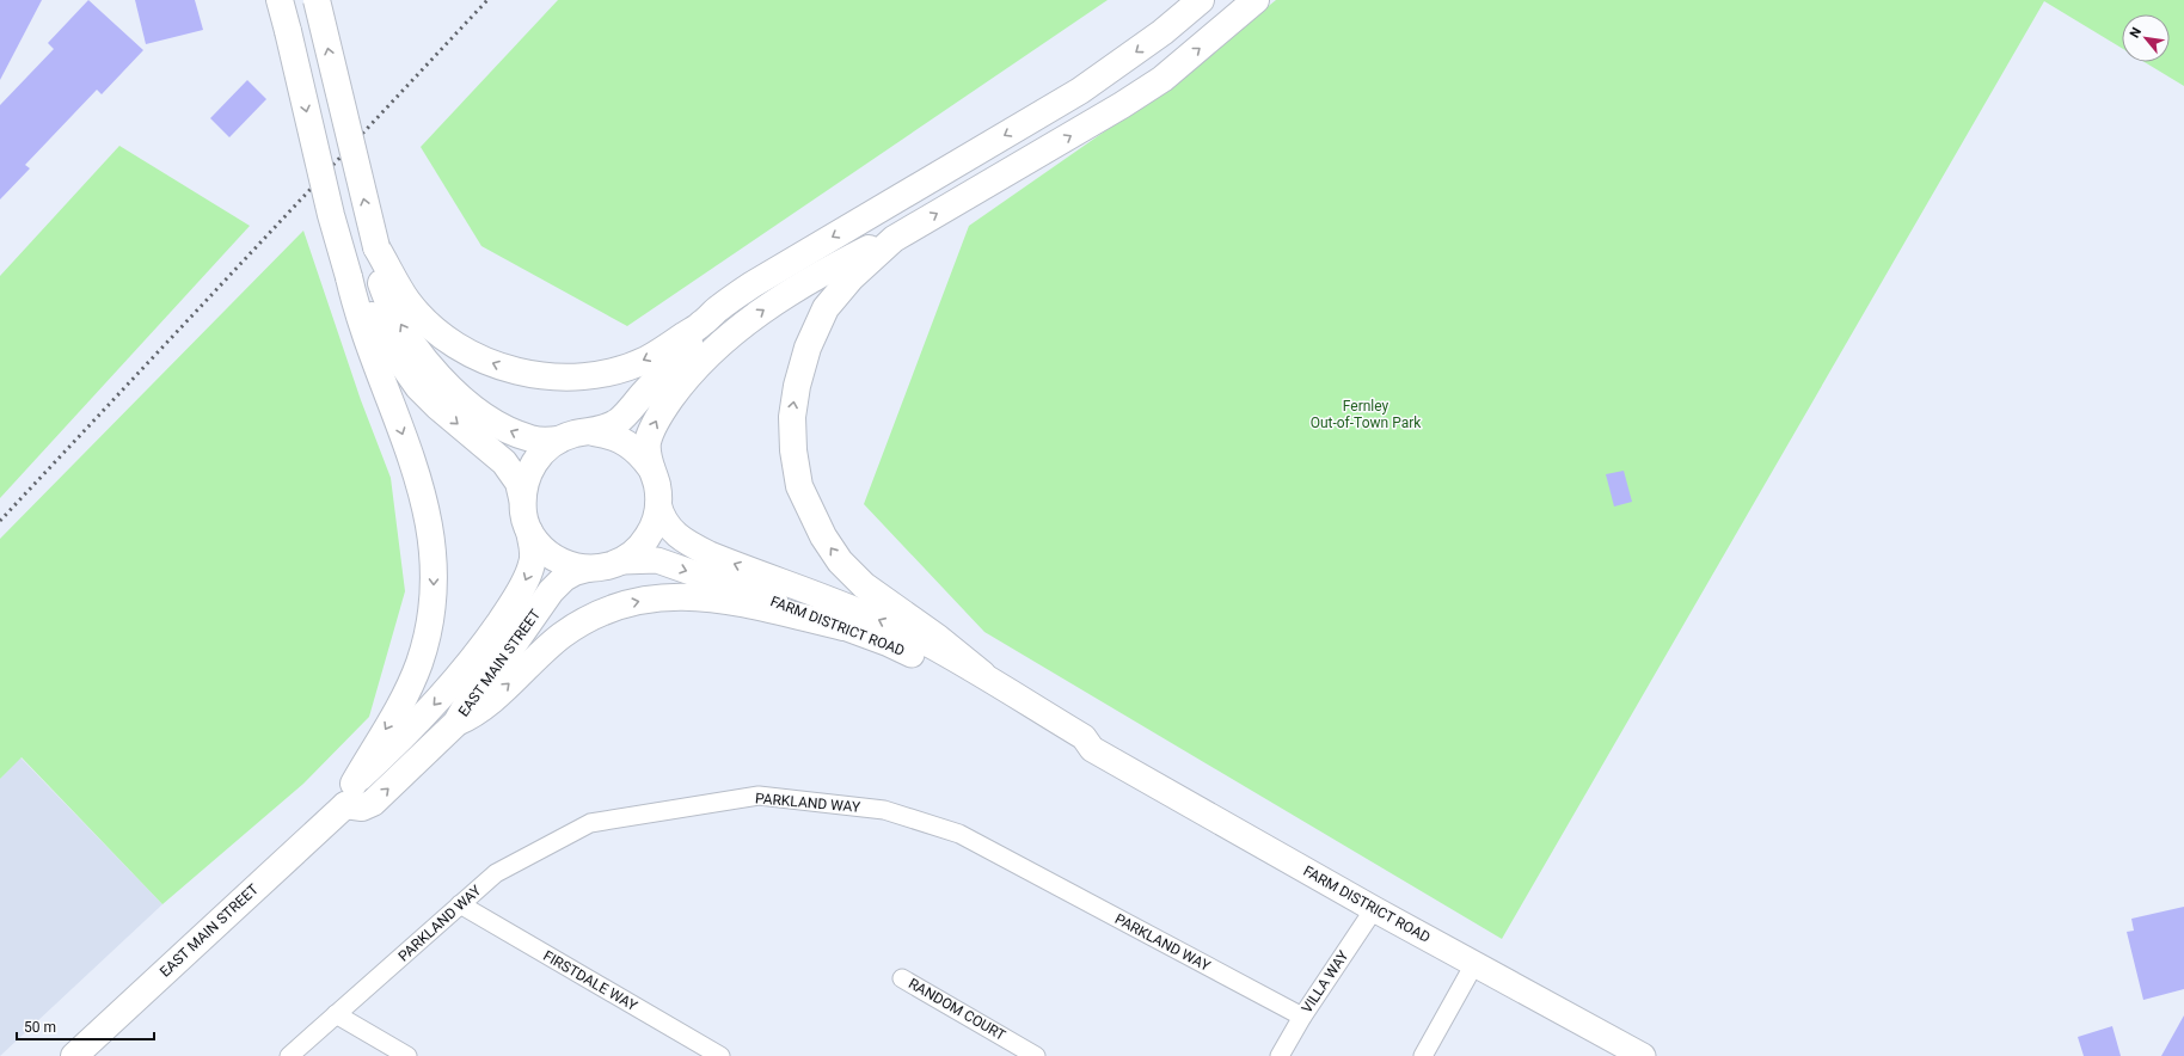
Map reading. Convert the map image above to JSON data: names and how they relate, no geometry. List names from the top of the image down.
{
  "streets": {
    "main road": ["FARM DISTRICT ROAD", "EAST MAIN STREET"],
    "street": [
      "PARKLAND WAY",
      "FIRSTDALE WAY",
      "VILLA WAY",
      "RANDOM COURT"
    ]
  },
  "crossings": [
    ["FARM DISTRICT ROAD", "EAST MAIN STREET"],
    ["FARM DISTRICT ROAD", "VILLA WAY"],
    ["PARKLAND WAY", "FIRSTDALE WAY"],
    ["PARKLAND WAY", "VILLA WAY"]
  ],
  "parks": ["Fernley Out-of-Town Park"],
  "scale_bar": "50 m",
  "north": "top left"
}
